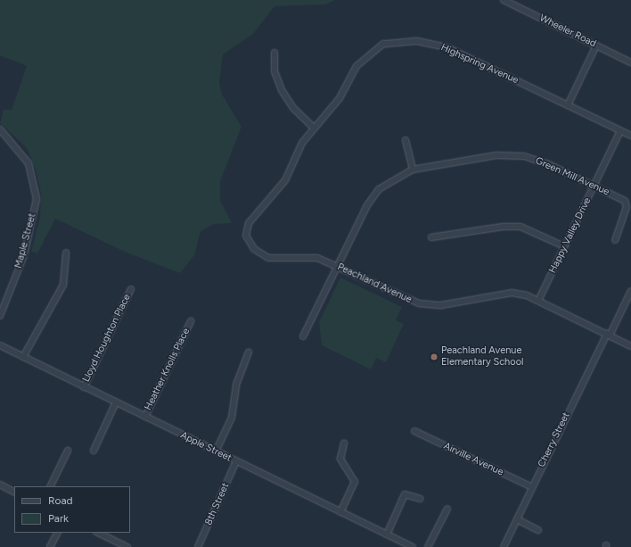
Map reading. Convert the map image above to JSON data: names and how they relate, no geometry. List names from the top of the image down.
{
  "streets": {
    "street": [
      "Wheeler Road",
      "Highspring Avenue",
      "Green Mill Avenue",
      "Happy Valley Drive",
      "Maple Street",
      "Peachland Avenue",
      "Lloyd Houghton Place",
      "Heather Knolls Place",
      "Cherry Street",
      "Apple Street",
      "Airville Avenue",
      "8th Street"
    ]
  },
  "crossings": [
    ["Highspring Avenue", "Happy Valley Drive"],
    ["Highspring Avenue", "Peachland Avenue"],
    ["Green Mill Avenue", "Happy Valley Drive"],
    ["Happy Valley Drive", "Peachland Avenue"],
    ["Peachland Avenue", "Cherry Street"],
    ["Lloyd Houghton Place", "Apple Street"],
    ["Heather Knolls Place", "Apple Street"],
    ["Cherry Street", "Airville Avenue"],
    ["Apple Street", "8th Street"]
  ],
  "places": ["Peachland Avenue Elementary School"],
  "legend": ["Road", "Park"]
}
